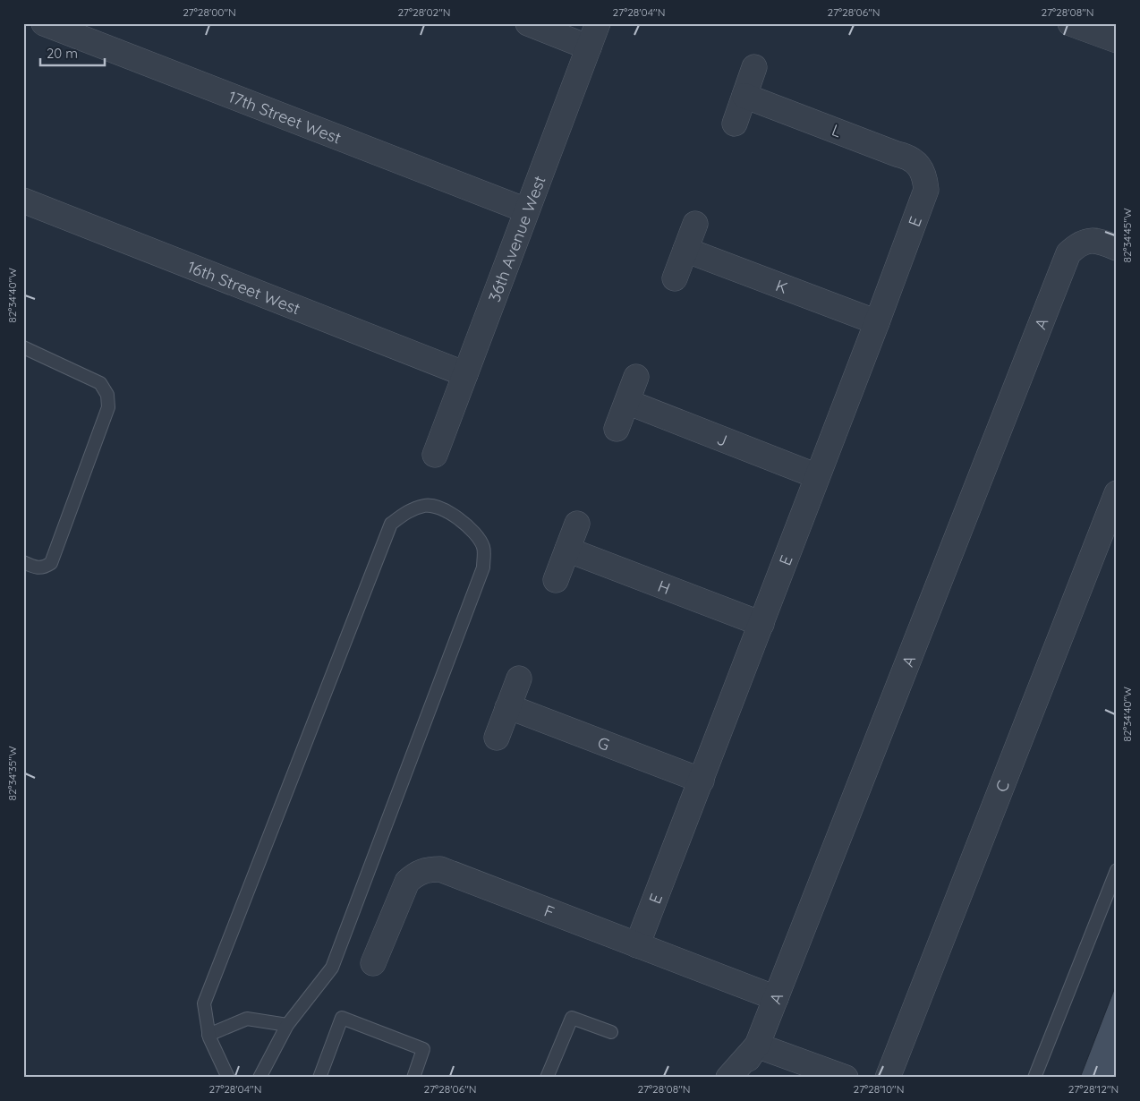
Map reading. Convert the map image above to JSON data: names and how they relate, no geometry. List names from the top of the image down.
{
  "streets": {
    "street": [
      "17th Street West",
      "L",
      "E",
      "36th Avenue West",
      "K",
      "16th Street West",
      "A",
      "J",
      "H",
      "G",
      "C",
      "F"
    ]
  },
  "crossings": [
    ["17th Street West", "36th Avenue West"],
    ["L", "E"],
    ["E", "K"],
    ["E", "J"],
    ["E", "H"],
    ["E", "G"],
    ["E", "F"],
    ["36th Avenue West", "16th Street West"],
    ["A", "F"]
  ],
  "scale_bar": "20 m",
  "coordinates": [
    "27°28'00\"N",
    "27°28'02\"N",
    "27°28'04\"N",
    "27°28'06\"N",
    "27°28'08\"N",
    "82°34'45\"W",
    "82°34'40\"W",
    "82°34'35\"W",
    "27°28'10\"N",
    "27°28'12\"N"
  ]
}
